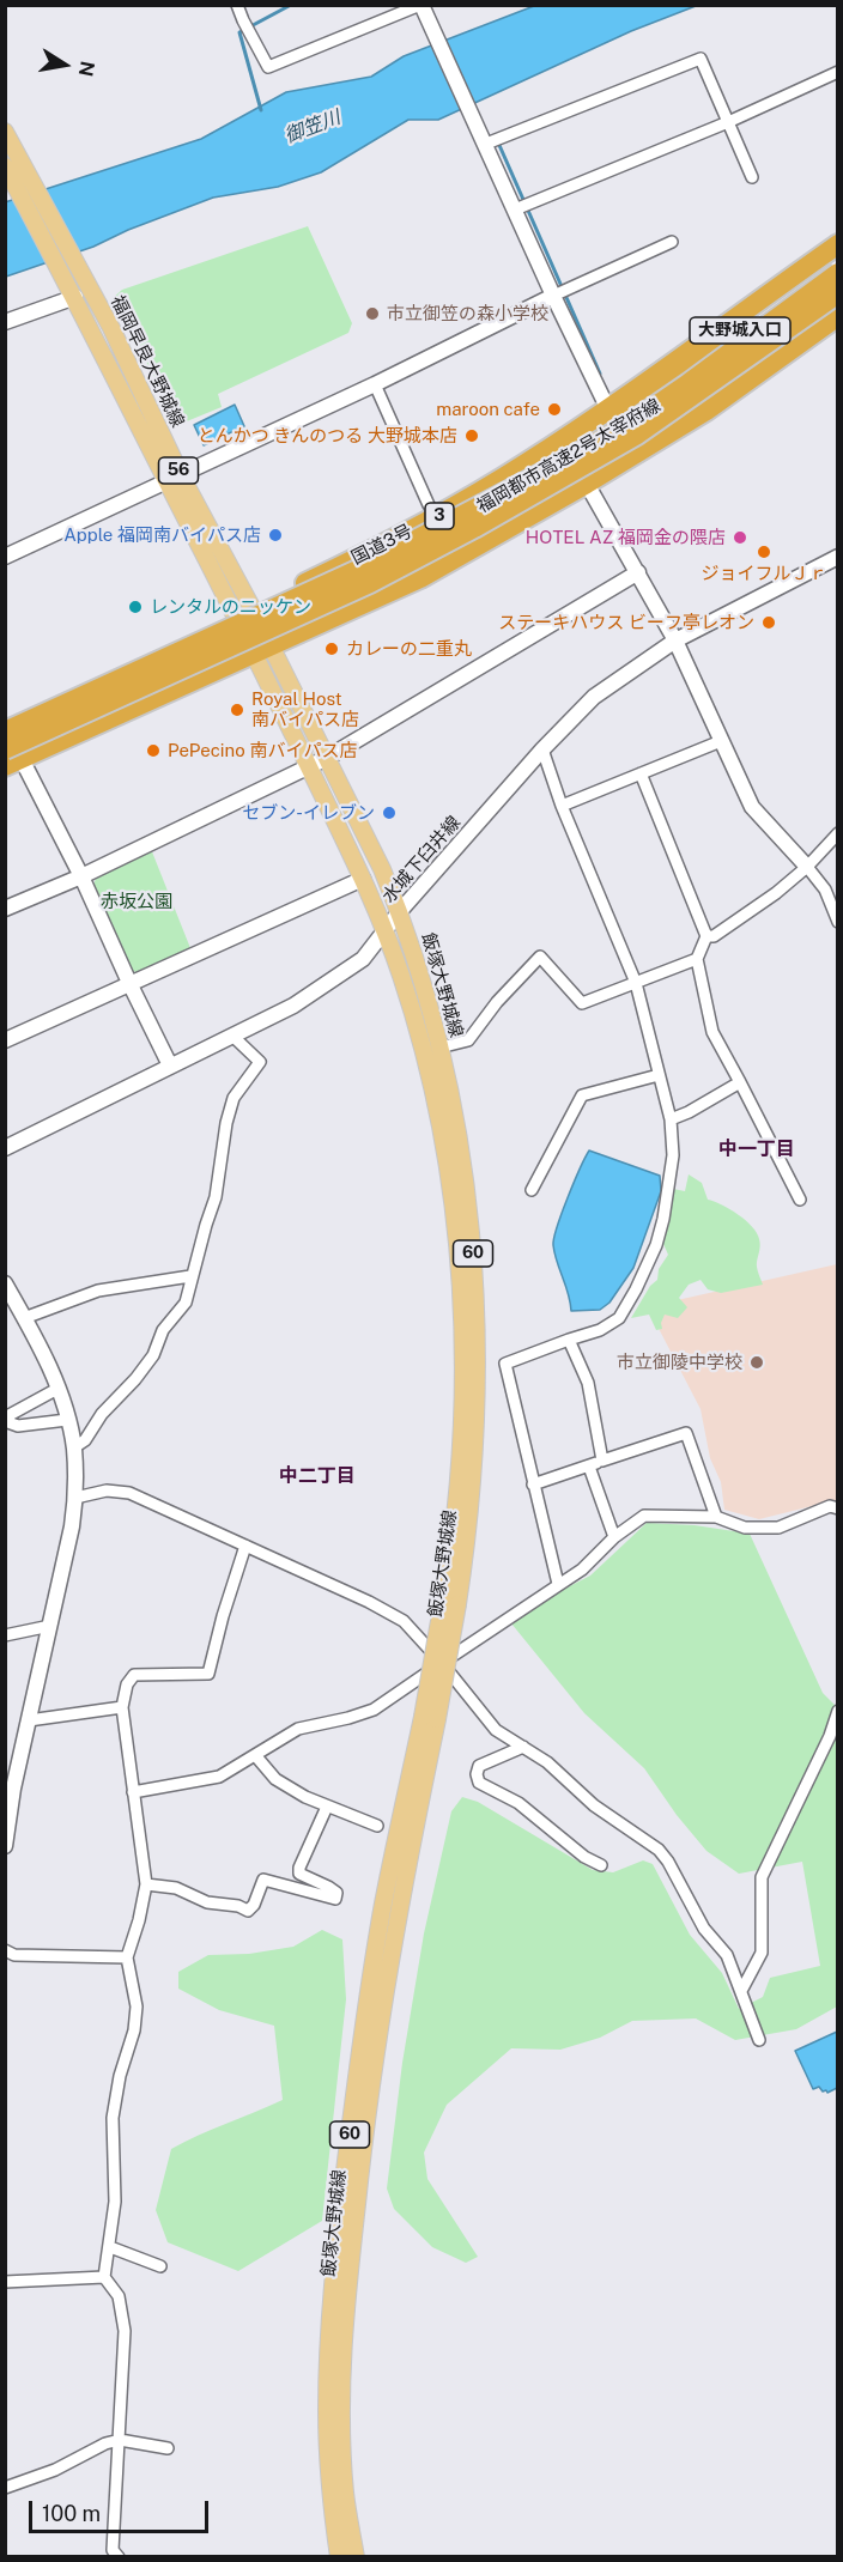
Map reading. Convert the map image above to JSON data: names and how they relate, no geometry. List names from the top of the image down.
{
  "streets": {
    "highway": [
      "大野城入口",
      "福岡都市高速2号太宰府線",
      "3",
      "国道3号"
    ],
    "main road": [
      "福岡早良大野城線",
      "56",
      "飯塚大野城線",
      "60"
    ],
    "street": ["水城下臼井線"]
  },
  "crossings": [
    ["大野城入口", "国道3号"],
    ["福岡早良大野城線", "国道3号"],
    ["福岡早良大野城線", "飯塚大野城線"],
    ["福岡都市高速2号太宰府線", "3"],
    ["3", "飯塚大野城線"],
    ["国道3号", "飯塚大野城線"],
    ["水城下臼井線", "飯塚大野城線"]
  ],
  "districts": ["中一丁目", "中二丁目"],
  "water": ["御笠川"],
  "parks": ["赤坂公園"],
  "places": [
    "市立御笠の森小学校",
    "maroon cafe",
    "とんかつ きんのつる 大野城本店",
    "Apple 福岡南バイパス店",
    "HOTEL AZ 福岡金の隈店",
    "ジョイフルＪｒ",
    "レンタルのニッケン",
    "ステーキハウス ビーフ亭レオン",
    "カレーの二重丸",
    "Royal Host 南バイパス店",
    "PePecino 南バイパス店",
    "セブン-イレブン",
    "市立御陵中学校"
  ],
  "scale_bar": "100 m",
  "north": "right"
}
